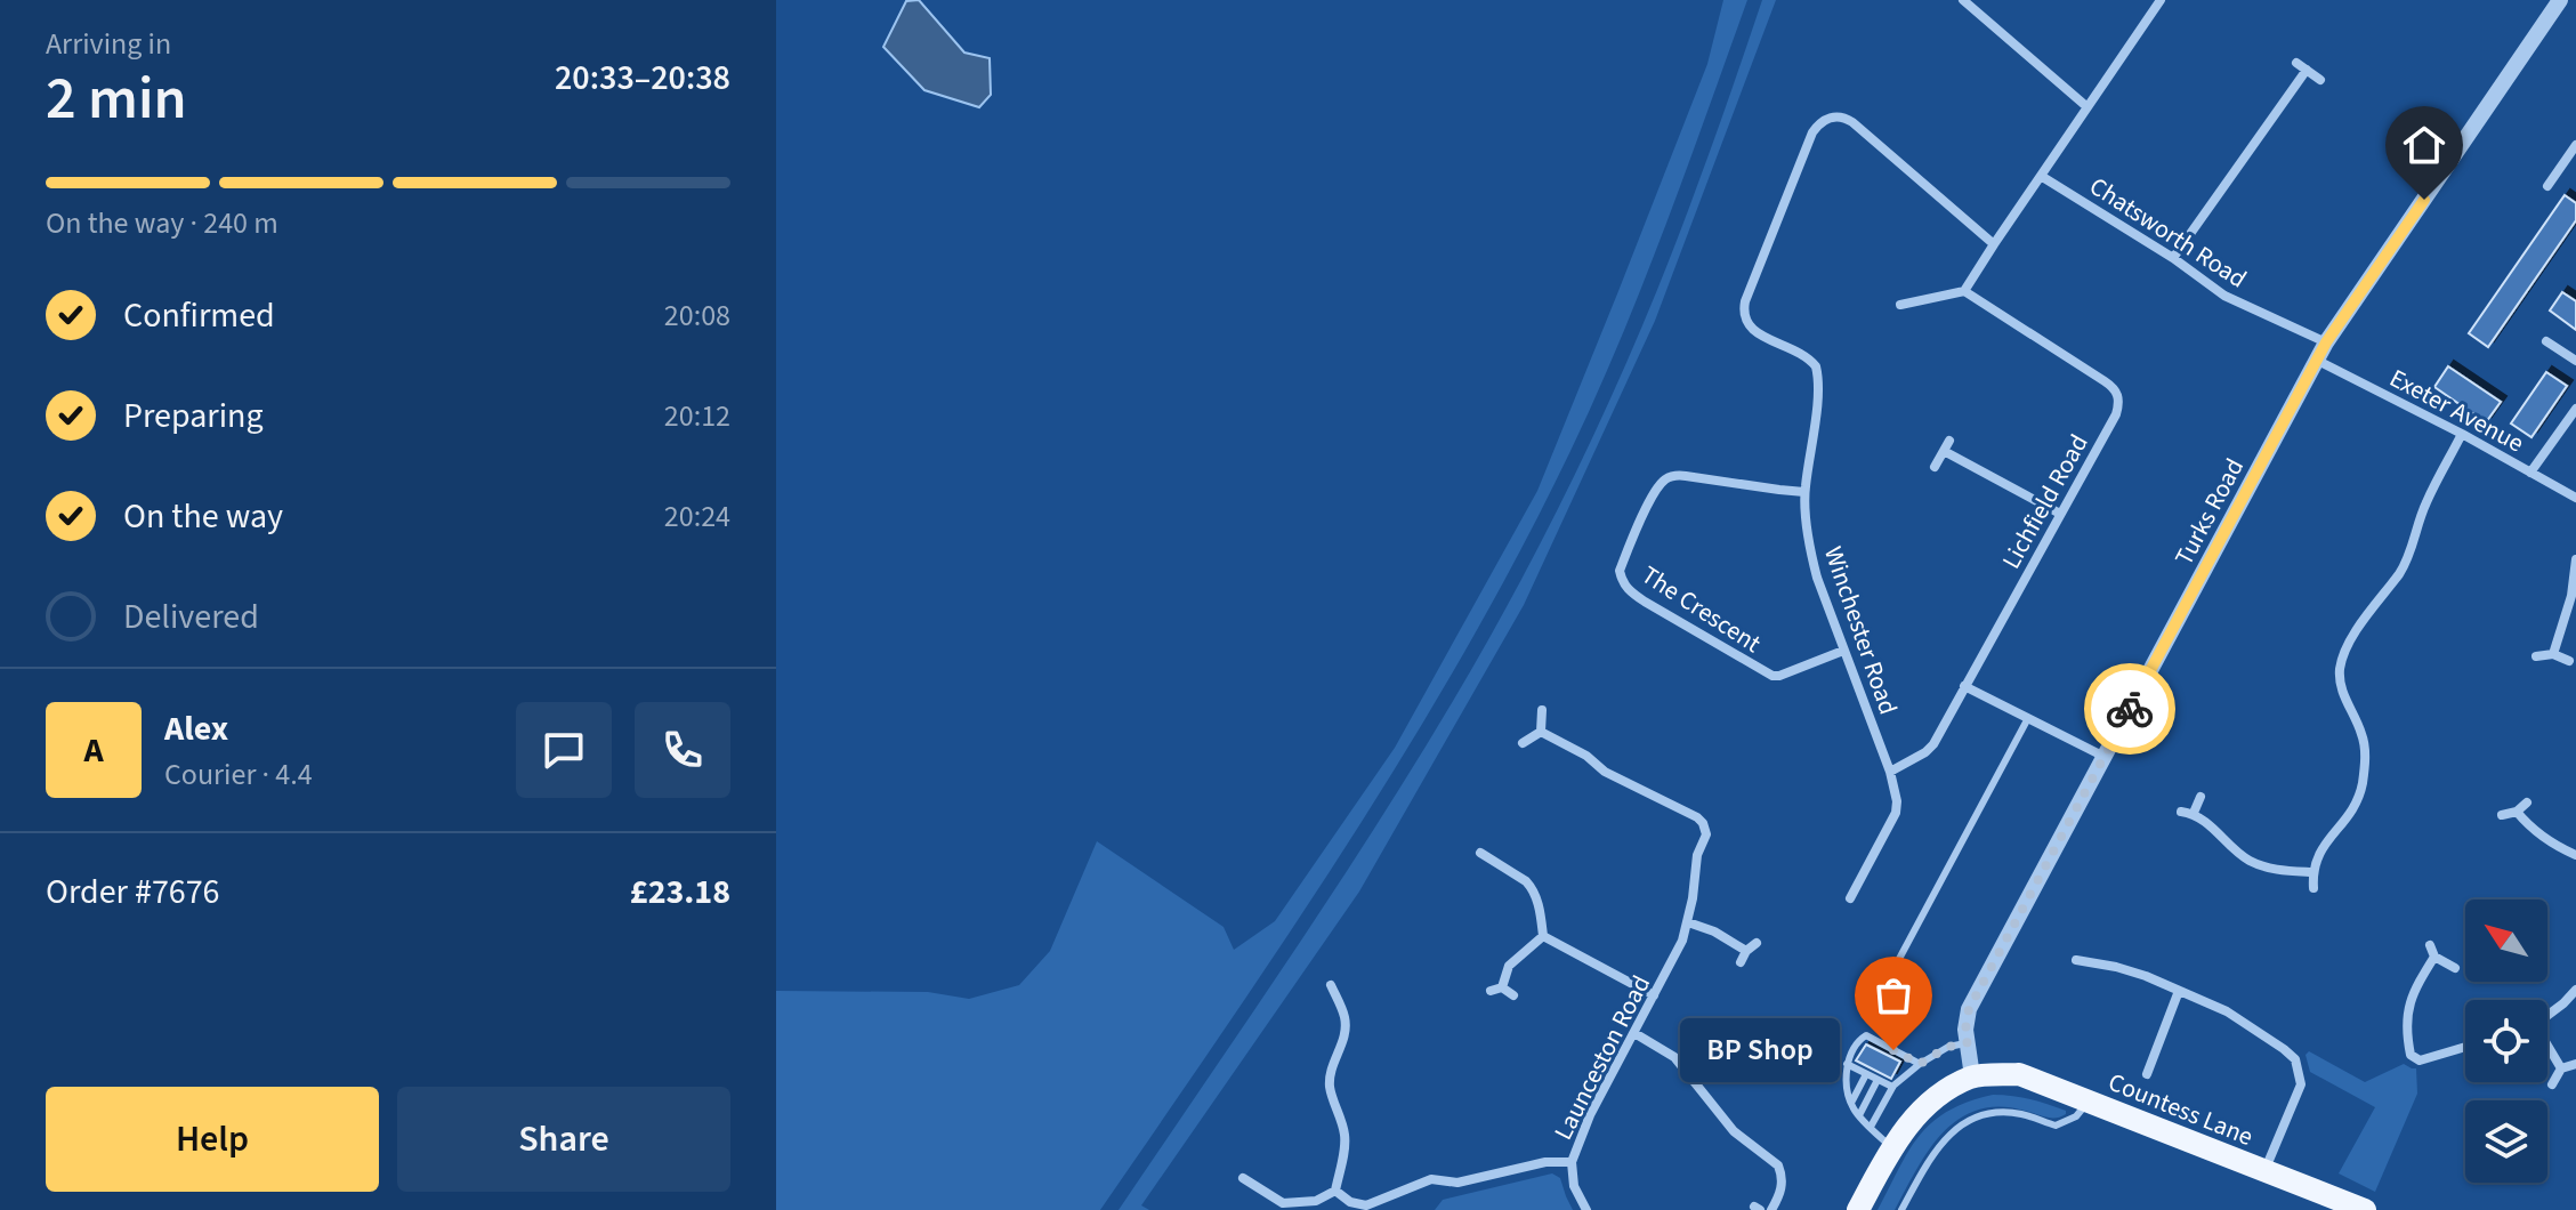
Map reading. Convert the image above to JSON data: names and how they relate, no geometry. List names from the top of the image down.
{
  "streets": {
    "main road": ["Countess Lane"],
    "street": [
      "Chatsworth Road",
      "Exeter Avenue",
      "Lichfield Road",
      "Turks Road",
      "The Crescent",
      "Winchester Road",
      "Launceston Road"
    ]
  },
  "crossings": [
    ["Chatsworth Road", "Turks Road"],
    ["Exeter Avenue", "Turks Road"],
    ["Lichfield Road", "Winchester Road"],
    ["Turks Road", "Countess Lane"],
    ["The Crescent", "Winchester Road"]
  ],
  "places": ["BP Shop"],
  "north": "top left",
  "page": {
    "heading": ["2 min", "Arriving in", "20:33–20:38"],
    "panel": [
      "Alex",
      "Courier · 4.4",
      "Order #7676",
      "£23.18"
    ],
    "bar": "On the way · 240 m",
    "list": [
      ["Confirmed", "20:08"],
      ["Preparing", "20:12"],
      ["On the way", "20:24"],
      "Delivered"
    ],
    "round": "A",
    "bubble": "BP Shop",
    "buttons": ["Help", "Share"]
  }
}
